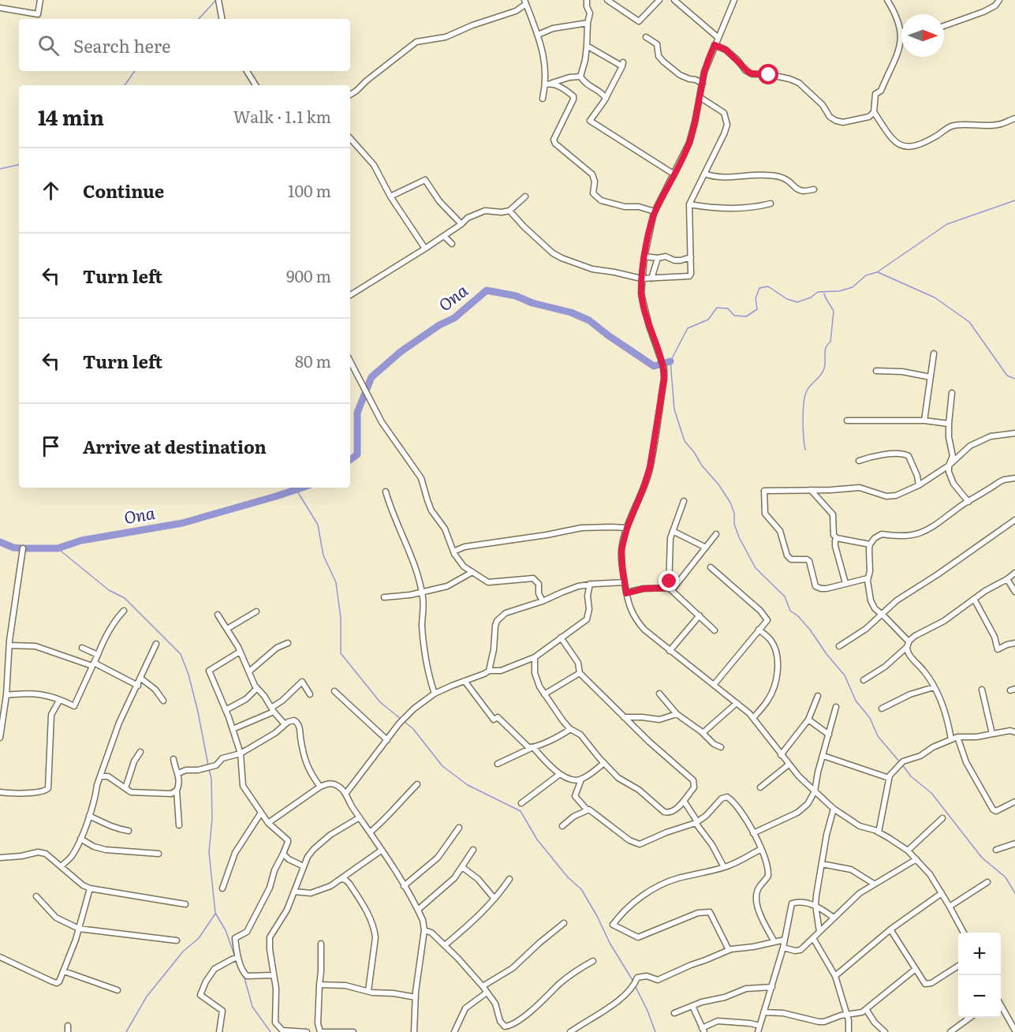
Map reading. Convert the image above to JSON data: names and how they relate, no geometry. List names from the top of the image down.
{
  "water": ["Ona"],
  "north": "right",
  "page": {
    "search": "Search here",
    "heading": ["14 min", "Walk · 1.1 km"],
    "list": [
      ["Continue", "100 m"],
      ["Turn left", "900 m"],
      ["Turn left", "80 m"],
      "Arrive at destination"
    ],
    "map_buttons": ["+", "−"]
  }
}
